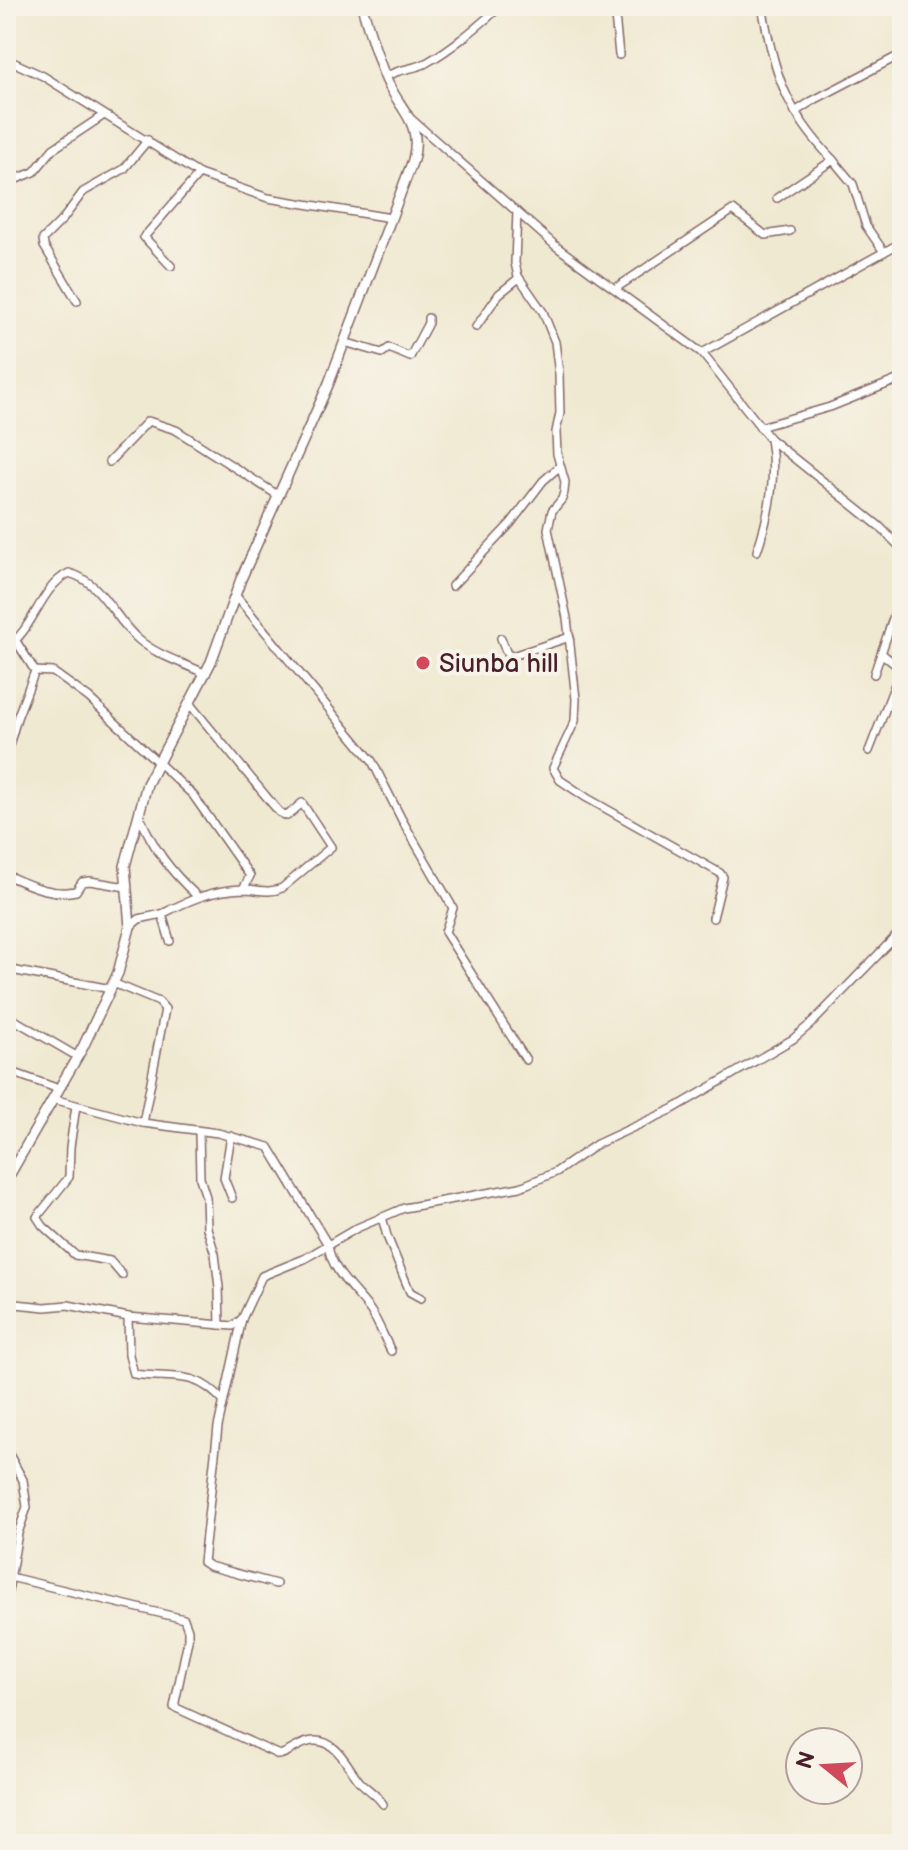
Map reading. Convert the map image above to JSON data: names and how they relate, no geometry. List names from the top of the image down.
{
  "places": ["Siunba hill"],
  "north": "left"
}
